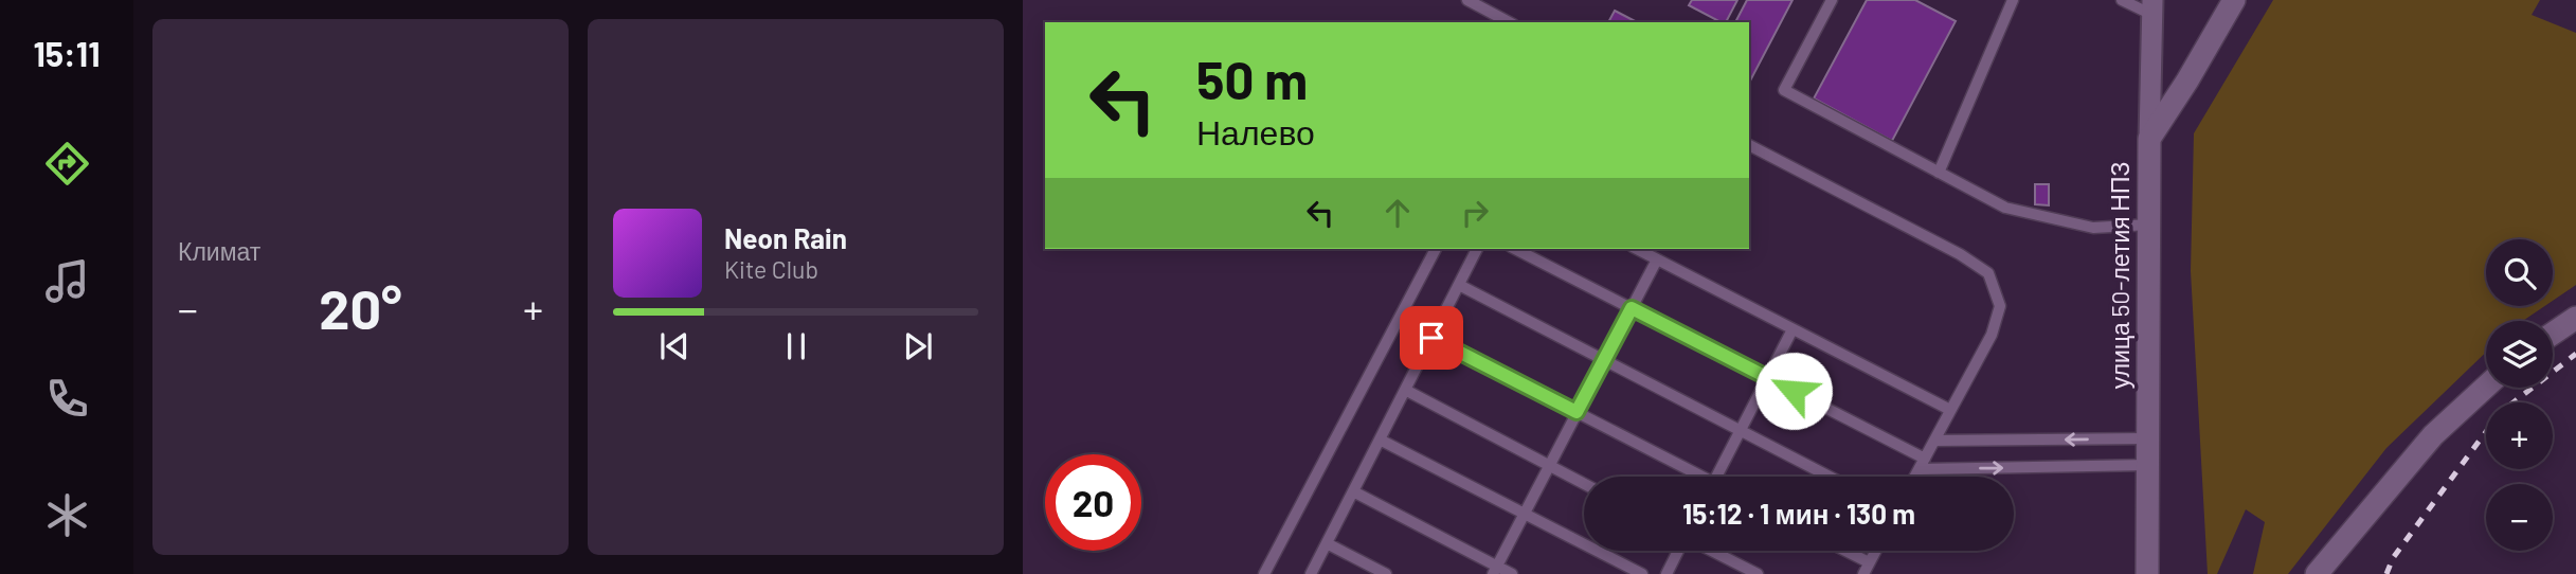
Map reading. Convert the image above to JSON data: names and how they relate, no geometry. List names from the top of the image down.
{
  "streets": {
    "street": ["улица 50-летия НПЗ"]
  },
  "page": {
    "tabs": "15:11",
    "tile": "Климат",
    "turn": ["50 m", "Налево"],
    "song": ["Neon Rain", "Kite Club"],
    "map_buttons": ["+", "−"],
    "heat": ["−", "20°", "+"],
    "limit": "20",
    "trip": "15:12 · 1 мин · 130 m"
  }
}
